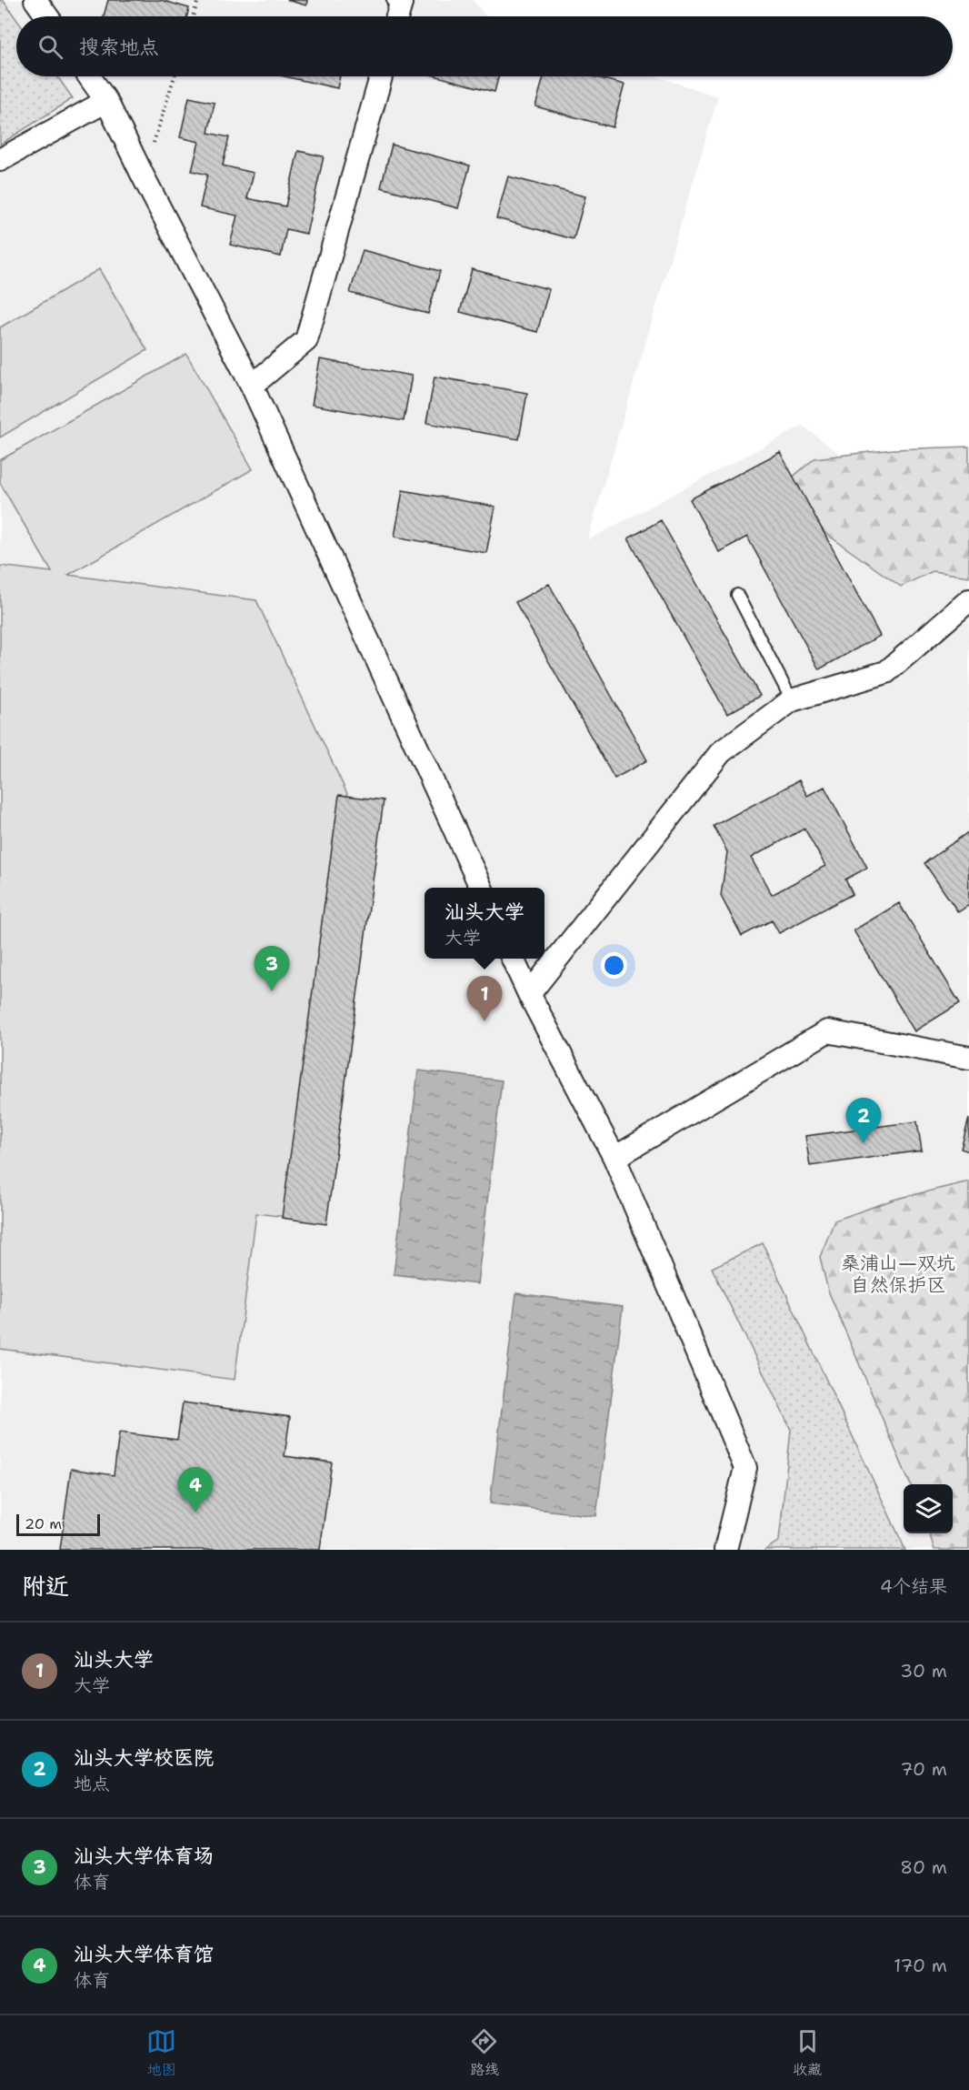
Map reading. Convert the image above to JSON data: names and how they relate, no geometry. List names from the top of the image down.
{
  "parks": ["桑浦山—双坑 自然保护区"],
  "scale_bar": "20 m",
  "page": {
    "search": "搜索地点",
    "popup": ["汕头大学", "大学"],
    "pins": [
      "3",
      "1",
      "2",
      "4"
    ],
    "scale": "20 m",
    "heading": ["附近", "4个结果"],
    "list": [
      {
        "mark": "1",
        "name": "汕头大学",
        "note": "大学",
        "value": "30 m"
      },
      {
        "mark": "2",
        "name": "汕头大学校医院",
        "note": "地点",
        "value": "70 m"
      },
      {
        "mark": "3",
        "name": "汕头大学体育场",
        "note": "体育",
        "value": "80 m"
      },
      {
        "mark": "4",
        "name": "汕头大学体育馆",
        "note": "体育",
        "value": "170 m"
      }
    ],
    "nav": ["地图", "路线", "收藏"]
  }
}
